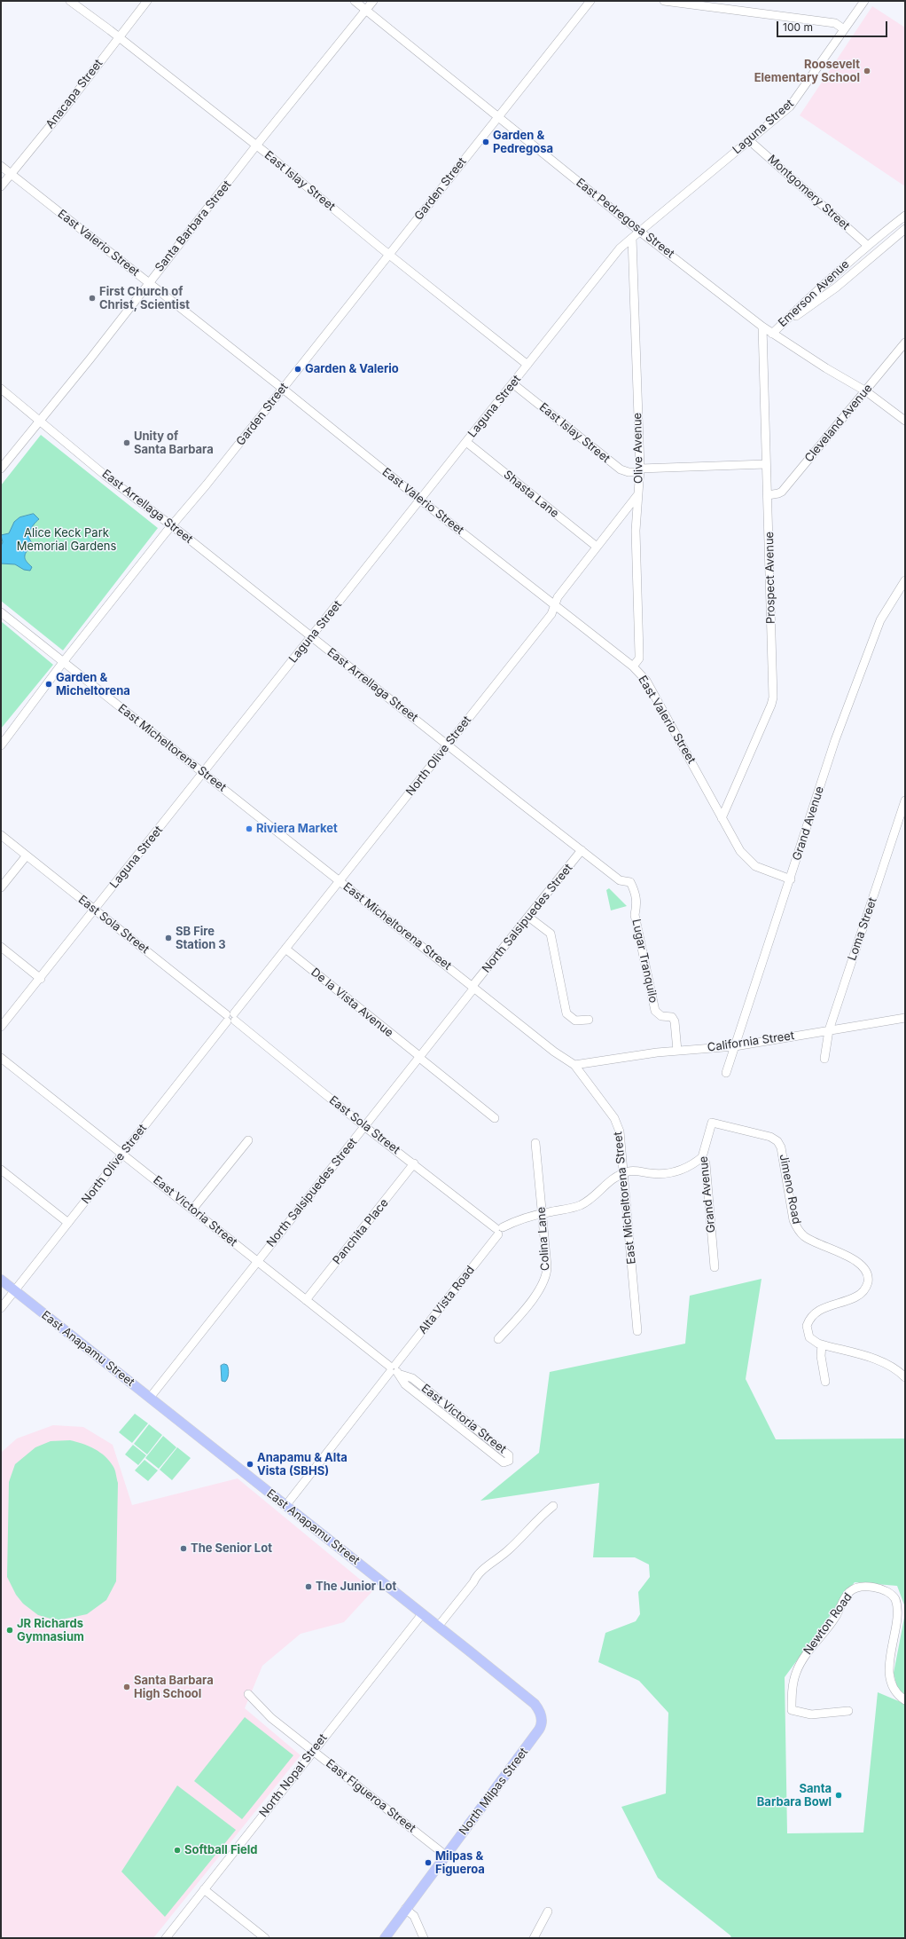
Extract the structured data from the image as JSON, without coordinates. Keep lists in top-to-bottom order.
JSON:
{
  "streets": {
    "main road": ["East Anapamu Street", "North Milpas Street"],
    "street": [
      "Anacapa Street",
      "Laguna Street",
      "East Islay Street",
      "Garden Street",
      "Montgomery Street",
      "East Pedregosa Street",
      "Santa Barbara Street",
      "East Valerio Street",
      "Emerson Avenue",
      "Cleveland Avenue",
      "Olive Avenue",
      "Shasta Lane",
      "East Arrellaga Street",
      "Prospect Avenue",
      "East Micheltorena Street",
      "North Olive Street",
      "Grand Avenue",
      "North Salsipuedes Street",
      "East Sola Street",
      "Loma Street",
      "Lugar Tranquilo",
      "De la Vista Avenue",
      "California Street",
      "Jimeno Road",
      "East Victoria Street",
      "Panchita Place",
      "Colina Lane",
      "Alta Vista Road",
      "Newton Road",
      "North Nopal Street",
      "East Figueroa Street"
    ]
  },
  "crossings": [
    ["Anacapa Street", "East Islay Street"],
    ["Anacapa Street", "East Valerio Street"],
    ["Laguna Street", "East Islay Street"],
    ["Laguna Street", "Montgomery Street"],
    ["Laguna Street", "East Pedregosa Street"],
    ["Laguna Street", "East Valerio Street"],
    ["Laguna Street", "Olive Avenue"],
    ["Laguna Street", "Shasta Lane"],
    ["Laguna Street", "East Arrellaga Street"],
    ["Laguna Street", "East Micheltorena Street"],
    ["Laguna Street", "East Sola Street"],
    ["East Islay Street", "Garden Street"],
    ["East Islay Street", "Santa Barbara Street"],
    ["East Islay Street", "Olive Avenue"],
    ["East Islay Street", "Prospect Avenue"],
    ["Garden Street", "East Pedregosa Street"],
    ["Garden Street", "East Valerio Street"],
    ["Garden Street", "East Arrellaga Street"],
    ["Garden Street", "East Micheltorena Street"],
    ["Montgomery Street", "Emerson Avenue"],
    ["East Pedregosa Street", "Santa Barbara Street"],
    ["East Pedregosa Street", "Emerson Avenue"],
    ["East Pedregosa Street", "Cleveland Avenue"],
    ["East Pedregosa Street", "Prospect Avenue"],
    ["Santa Barbara Street", "East Valerio Street"],
    ["Santa Barbara Street", "East Arrellaga Street"],
    ["East Valerio Street", "Olive Avenue"],
    ["East Valerio Street", "Prospect Avenue"],
    ["East Valerio Street", "North Olive Street"],
    ["East Valerio Street", "Grand Avenue"],
    ["Cleveland Avenue", "Prospect Avenue"],
    ["Olive Avenue", "North Olive Street"],
    ["Shasta Lane", "North Olive Street"],
    ["East Arrellaga Street", "North Olive Street"],
    ["East Arrellaga Street", "North Salsipuedes Street"],
    ["East Arrellaga Street", "Lugar Tranquilo"],
    ["East Micheltorena Street", "North Olive Street"],
    ["East Micheltorena Street", "North Salsipuedes Street"],
    ["East Micheltorena Street", "California Street"],
    ["North Olive Street", "East Sola Street"],
    ["North Olive Street", "De la Vista Avenue"],
    ["North Olive Street", "East Victoria Street"],
    ["North Olive Street", "East Anapamu Street"],
    ["Grand Avenue", "California Street"],
    ["Grand Avenue", "Jimeno Road"],
    ["North Salsipuedes Street", "East Sola Street"],
    ["North Salsipuedes Street", "De la Vista Avenue"],
    ["North Salsipuedes Street", "East Victoria Street"],
    ["North Salsipuedes Street", "East Anapamu Street"],
    ["East Sola Street", "Panchita Place"],
    ["East Sola Street", "Alta Vista Road"],
    ["Loma Street", "California Street"],
    ["Lugar Tranquilo", "California Street"],
    ["East Victoria Street", "Panchita Place"],
    ["East Victoria Street", "Alta Vista Road"],
    ["Alta Vista Road", "East Anapamu Street"],
    ["East Anapamu Street", "North Nopal Street"],
    ["East Anapamu Street", "North Milpas Street"],
    ["North Nopal Street", "East Figueroa Street"],
    ["North Milpas Street", "East Figueroa Street"]
  ],
  "parks": ["Alice Keck Park Memorial Gardens"],
  "places": [
    "Roosevelt Elementary School",
    "Garden & Pedregosa",
    "First Church of Christ, Scientist",
    "Garden & Valerio",
    "Unity of Santa Barbara",
    "Garden & Micheltorena",
    "Riviera Market",
    "SB Fire Station 3",
    "Anapamu & Alta Vista (SBHS)",
    "The Senior Lot",
    "The Junior Lot",
    "JR Richards Gymnasium",
    "Santa Barbara High School",
    "Santa Barbara Bowl",
    "Softball Field",
    "Milpas & Figueroa"
  ],
  "scale_bar": "100 m"
}
